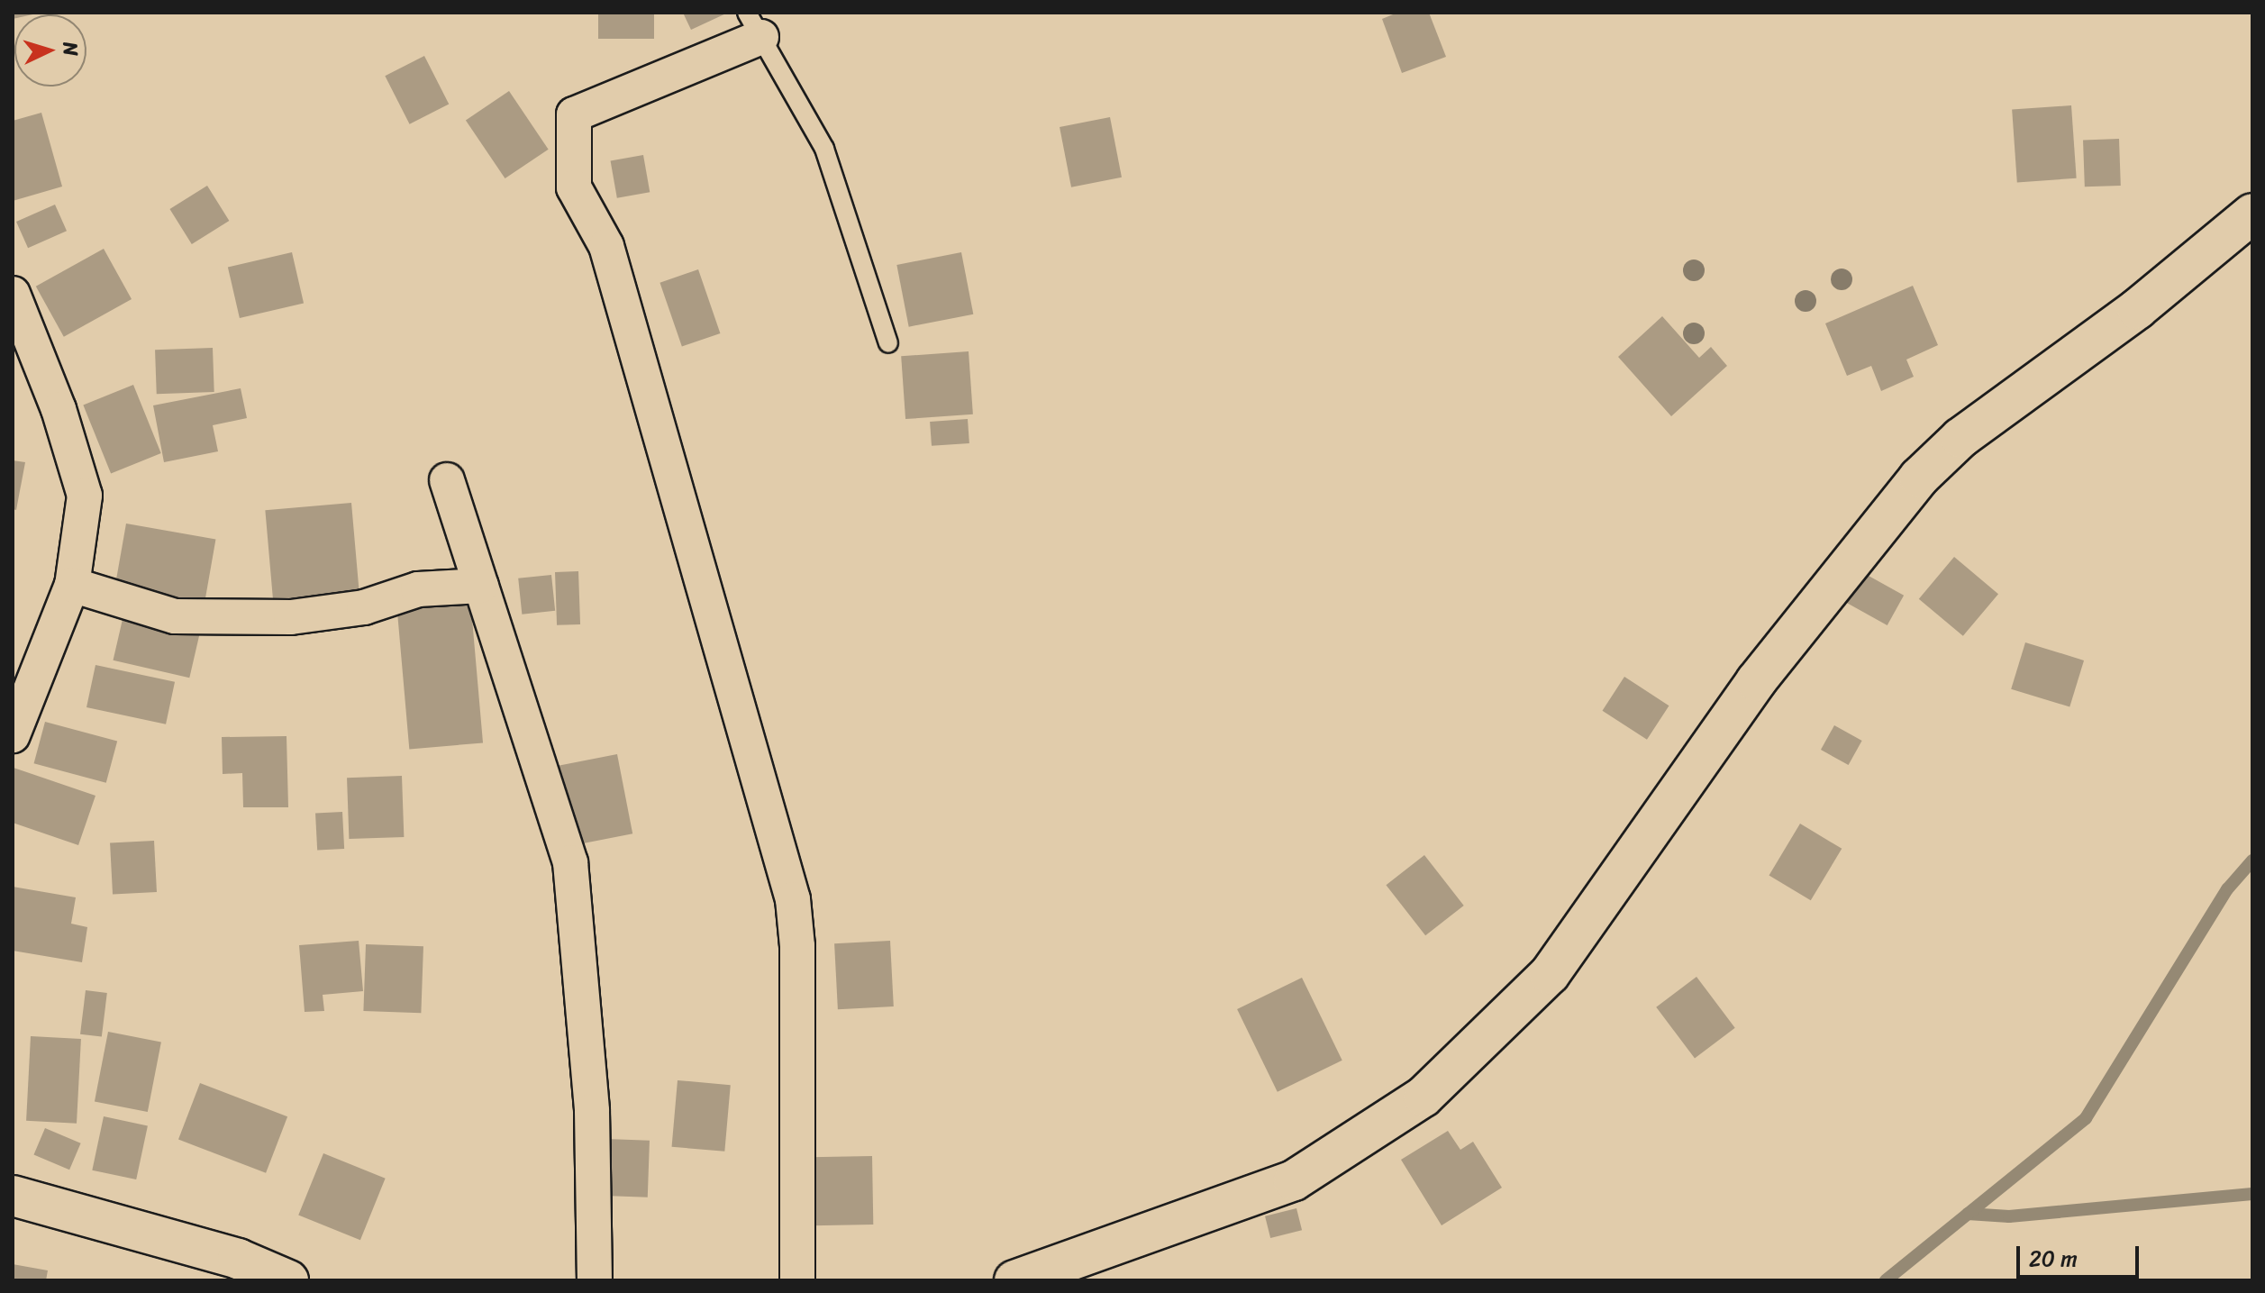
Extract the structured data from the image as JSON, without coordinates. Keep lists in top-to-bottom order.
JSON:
{
  "scale_bar": "20 m",
  "north": "right"
}
